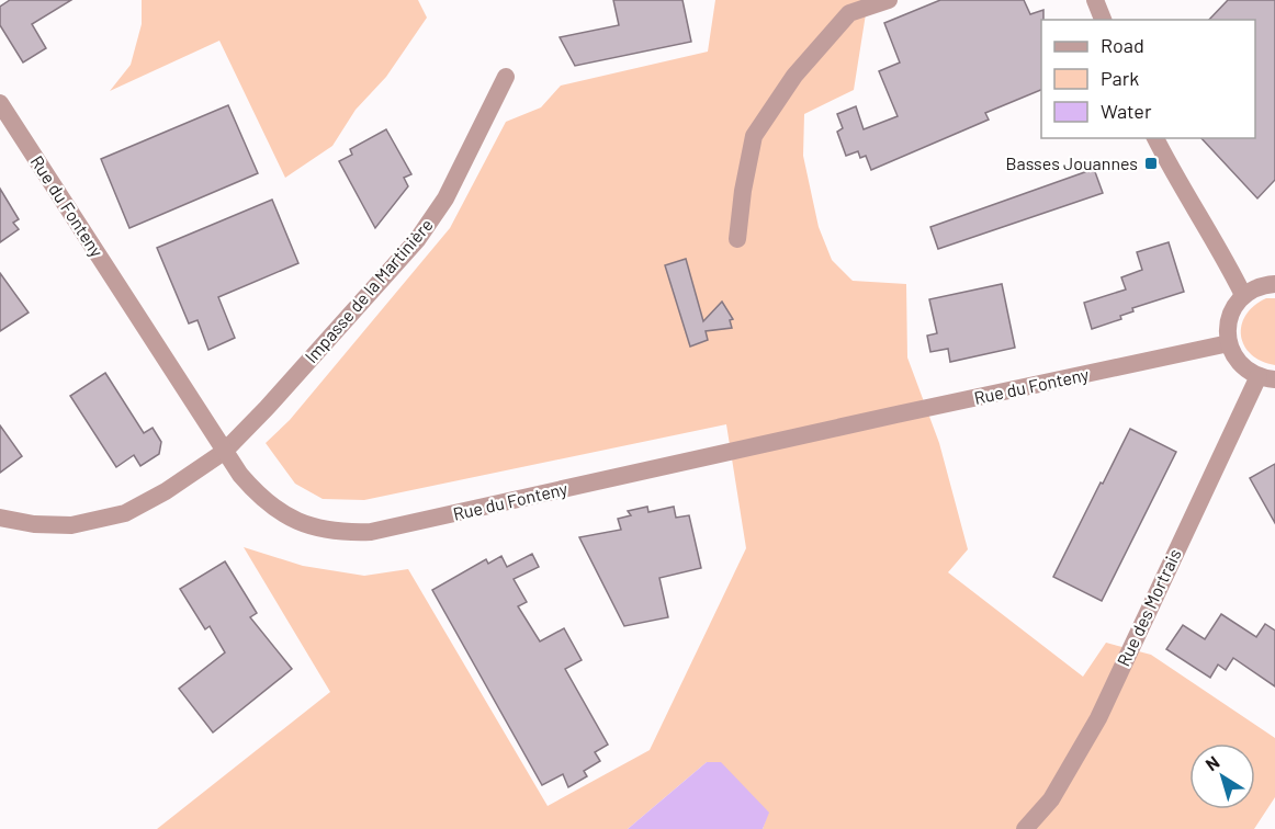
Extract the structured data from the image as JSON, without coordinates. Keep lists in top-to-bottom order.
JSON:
{
  "streets": {
    "street": ["Rue du Fonteny", "Impasse de la Martinière", "Rue des Mortrais"]
  },
  "crossings": [
    ["Rue du Fonteny", "Impasse de la Martinière"]
  ],
  "places": {
    "transit": ["Basses Jouannes"]
  },
  "legend": ["Road", "Park", "Water"],
  "north": "top left"
}
